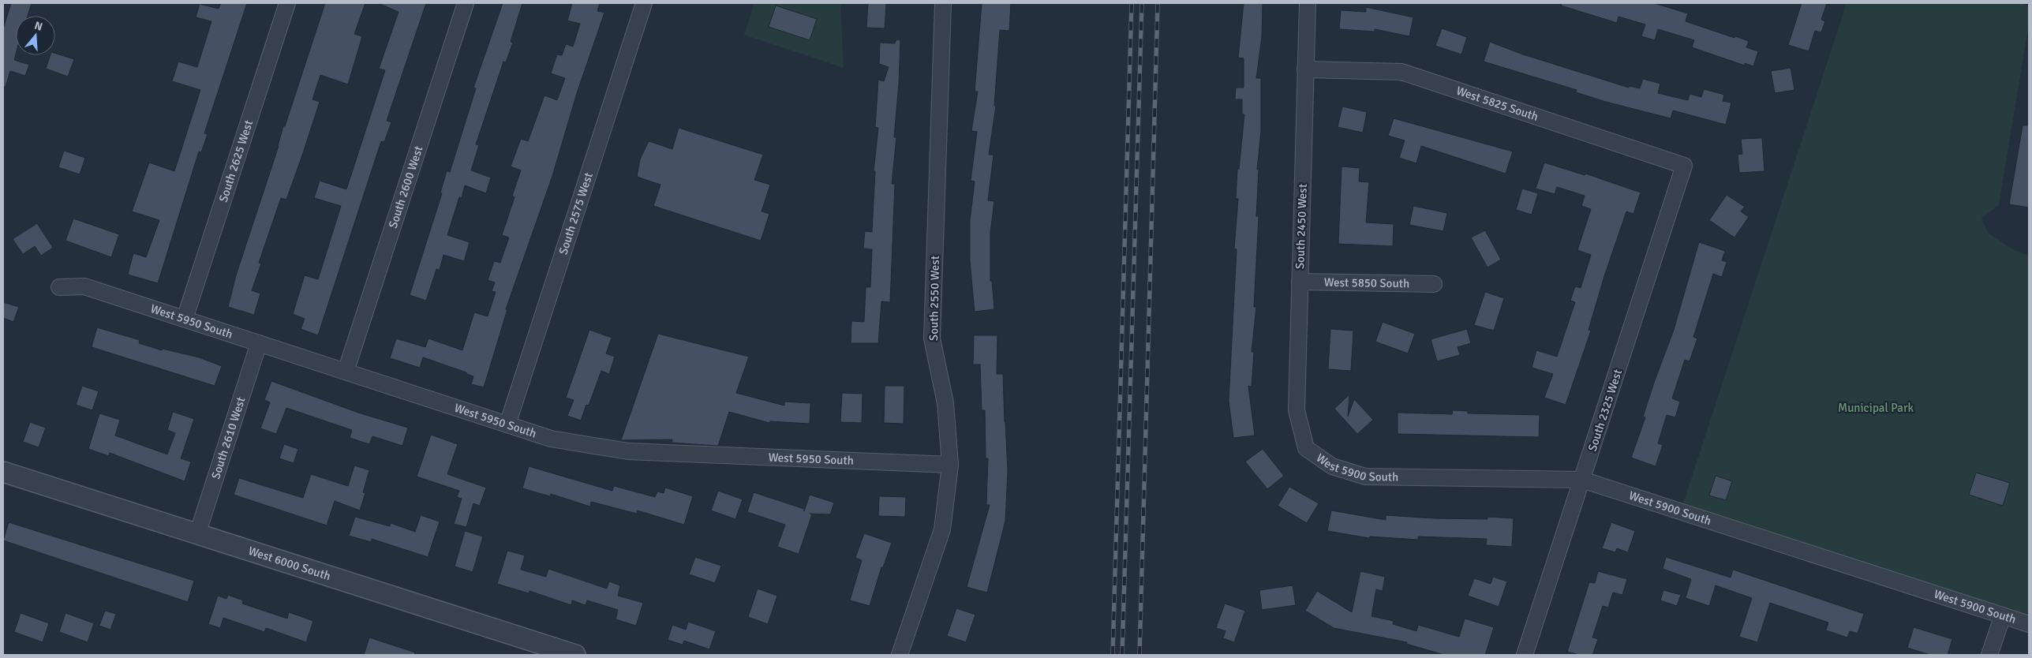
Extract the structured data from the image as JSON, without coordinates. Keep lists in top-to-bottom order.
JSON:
{
  "streets": {
    "street": [
      "West 5825 South",
      "South 2625 West",
      "South 2600 West",
      "South 2575 West",
      "South 2450 West",
      "West 5850 South",
      "South 2550 West",
      "West 5950 South",
      "South 2325 West",
      "South 2610 West",
      "West 5900 South",
      "West 6000 South"
    ]
  },
  "crossings": [
    ["West 5825 South", "South 2450 West"],
    ["West 5825 South", "South 2325 West"],
    ["South 2625 West", "West 5950 South"],
    ["South 2600 West", "West 5950 South"],
    ["South 2575 West", "West 5950 South"],
    ["South 2450 West", "West 5850 South"],
    ["South 2450 West", "West 5900 South"],
    ["South 2550 West", "West 5950 South"],
    ["West 5950 South", "South 2610 West"],
    ["South 2325 West", "West 5900 South"],
    ["South 2610 West", "West 6000 South"]
  ],
  "parks": ["Municipal Park"],
  "north": "top"
}
